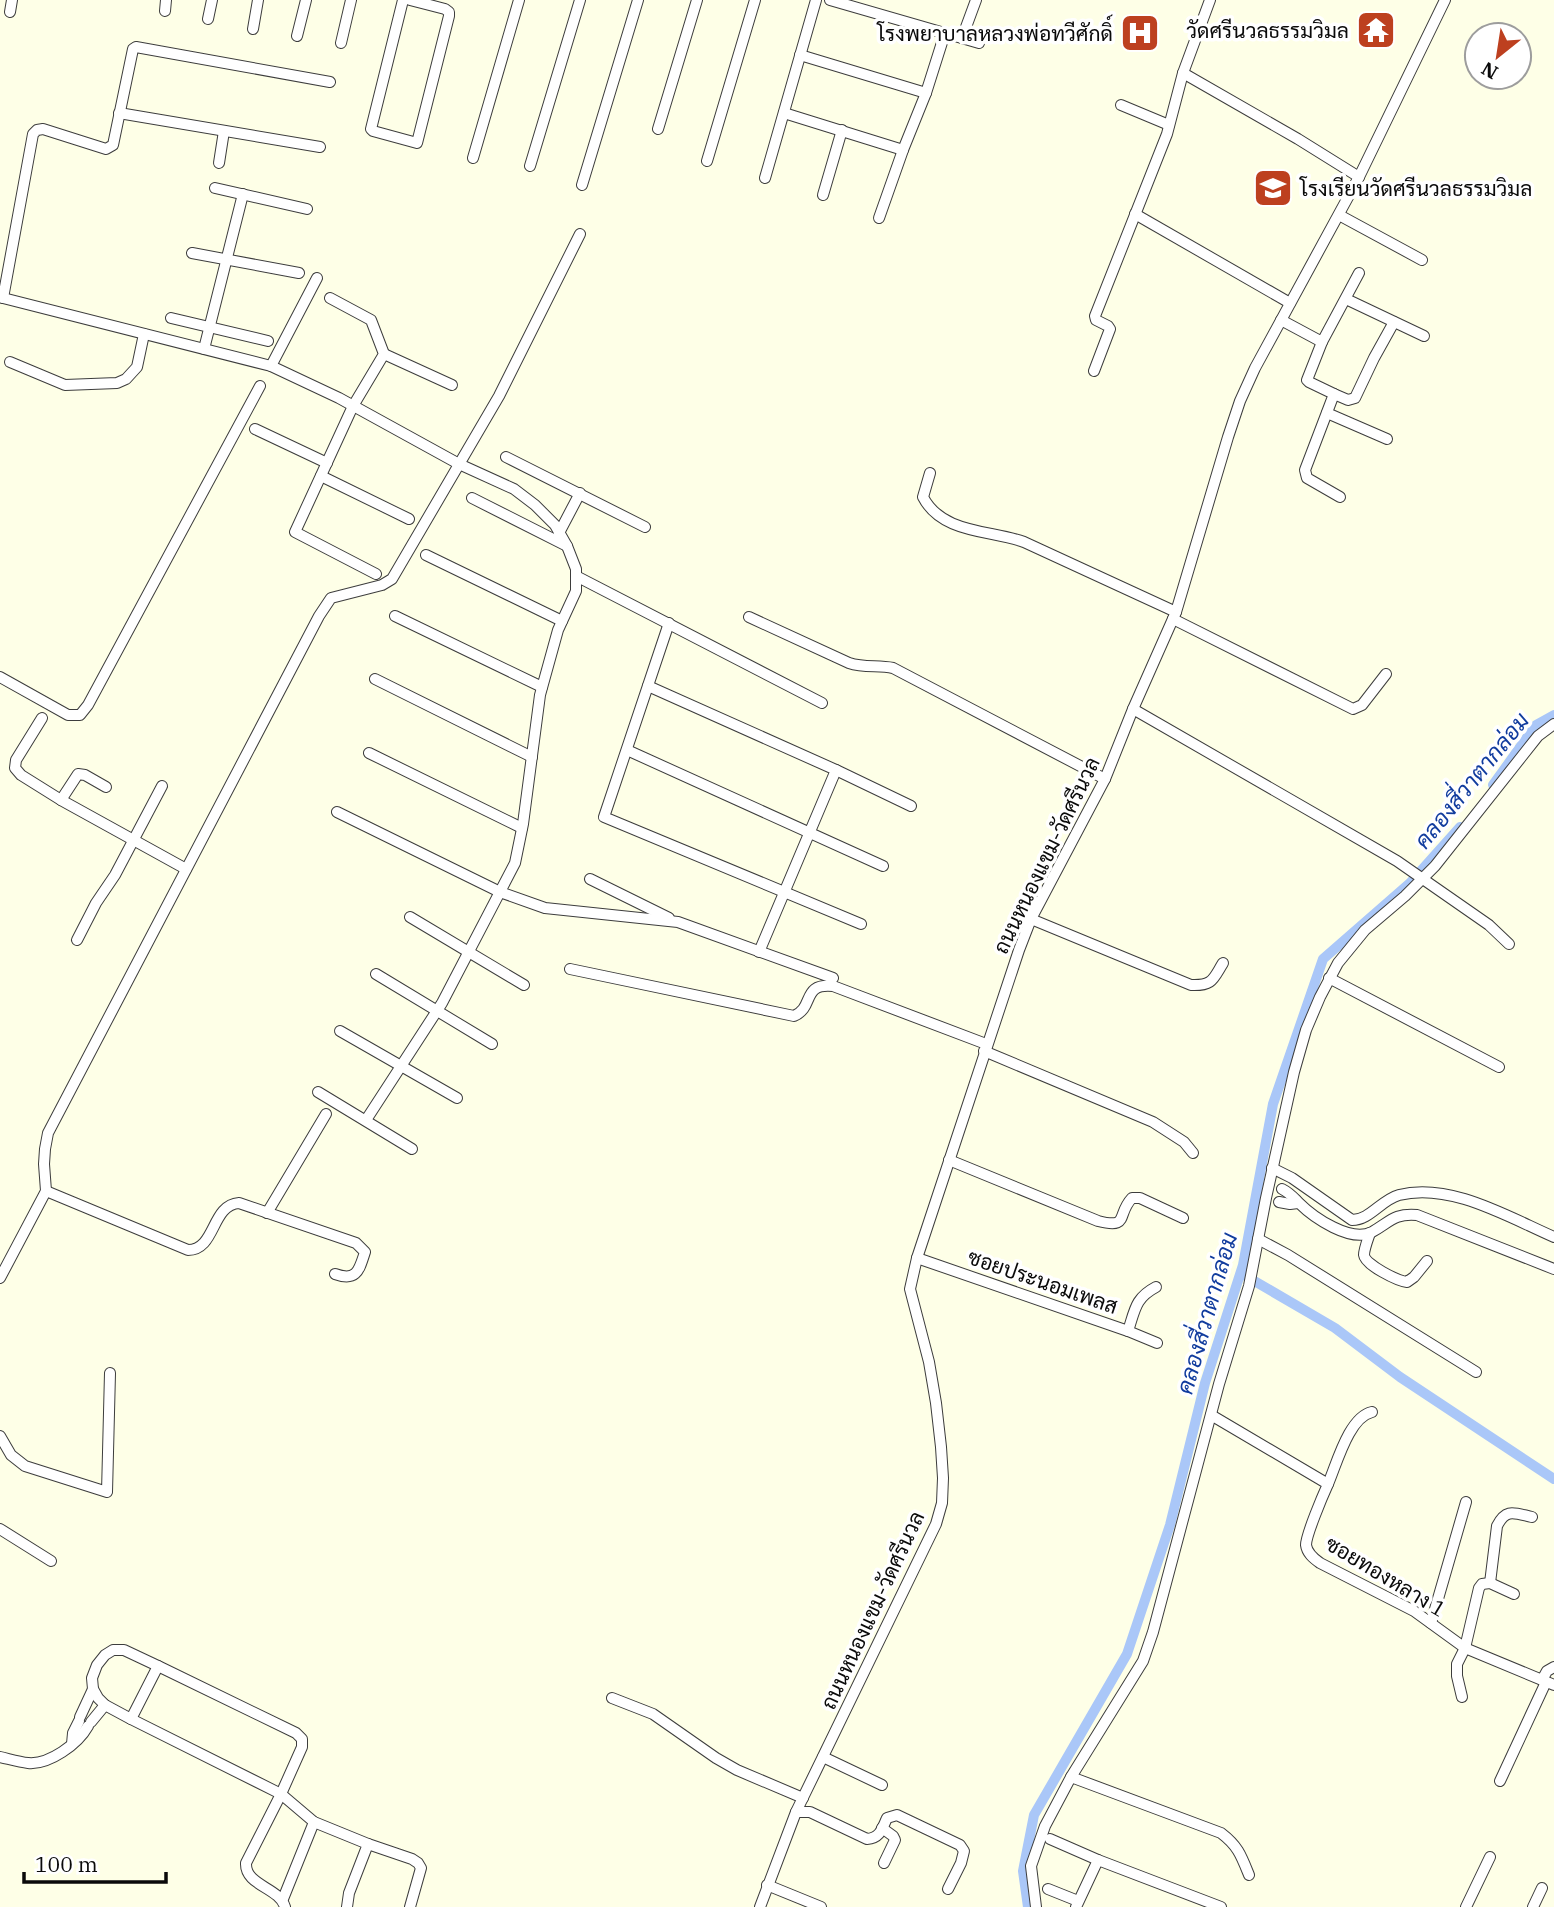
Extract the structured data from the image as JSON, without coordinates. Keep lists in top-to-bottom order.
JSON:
{
  "streets": {
    "street": ["ถนนหนองแขม-วัดศรีนวล", "ซอยประนอมเพลส", "ซอยทองหลาง 1"]
  },
  "crossings": [
    ["ถนนหนองแขม-วัดศรีนวล", "ซอยประนอมเพลส"]
  ],
  "water": ["คลองสี่วาตากล่อม"],
  "places": {
    "temple": ["วัดศรีนวลธรรมวิมล"],
    "hospital": ["โรงพยาบาลหลวงพ่อทวีศักดิ์"],
    "school or university": ["โรงเรียนวัดศรีนวลธรรมวิมล"]
  },
  "scale_bar": "100 m",
  "north": "bottom left"
}
